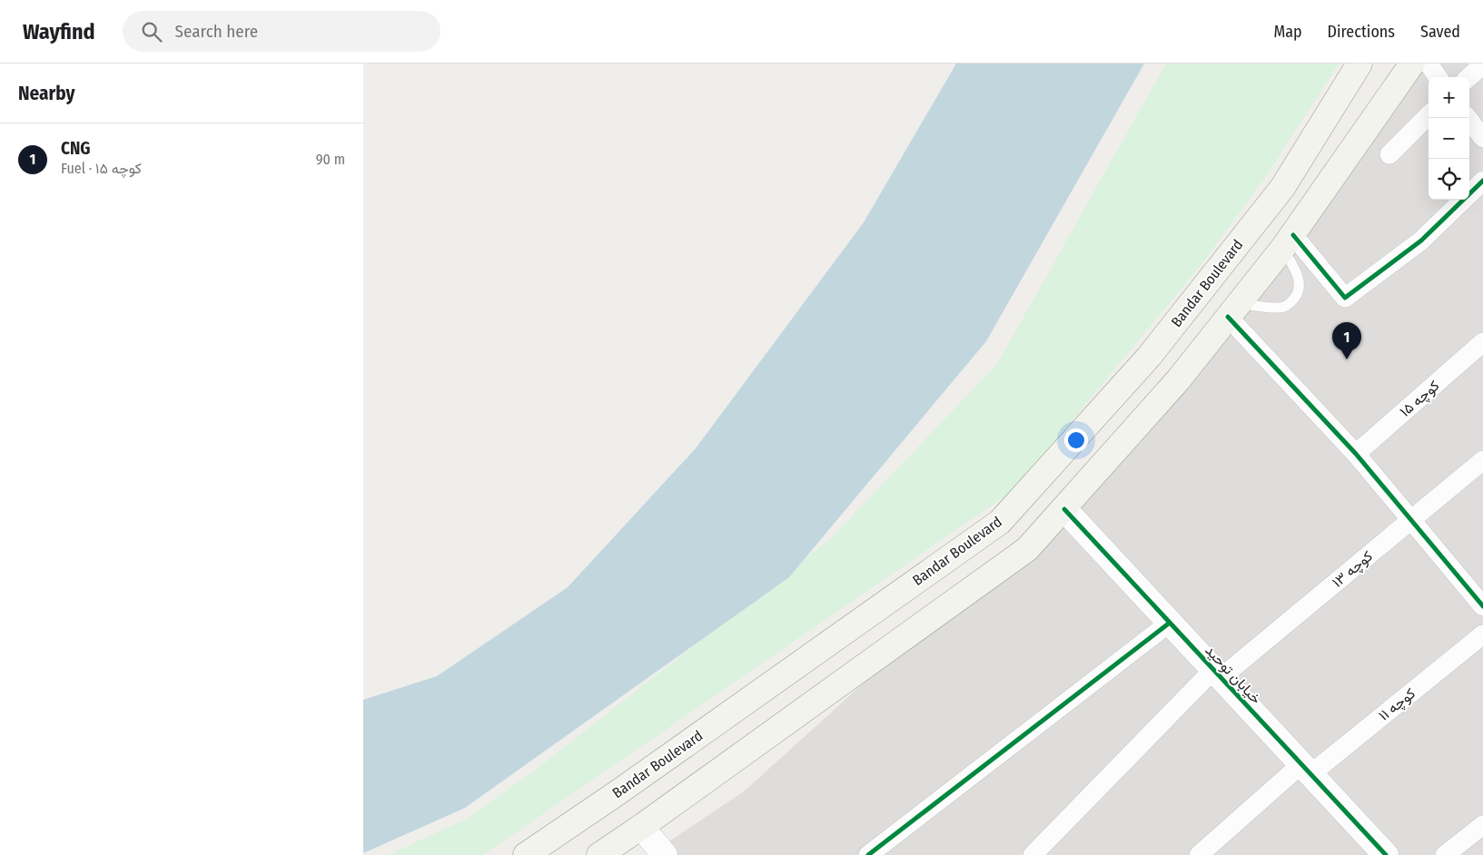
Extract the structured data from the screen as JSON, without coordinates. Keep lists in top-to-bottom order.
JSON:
{
  "streets": {
    "main road": ["Bandar Boulevard"],
    "street": [
      "کوچه ۱۵",
      "کوچه ۱۳",
      "خیابان توحید",
      "کوچه ۱۱"
    ]
  },
  "crossings": [
    ["کوچه ۱۳", "خیابان توحید"],
    ["خیابان توحید", "کوچه ۱۱"]
  ],
  "page": {
    "header": "Wayfind",
    "search": "Search here",
    "nav": ["Map", "Directions", "Saved"],
    "heading": "Nearby",
    "map_buttons": ["+", "−"],
    "list": [
      {
        "mark": "1",
        "name": "CNG",
        "note": "Fuel · کوچه ۱۵",
        "value": "90 m"
      }
    ],
    "pins": "1"
  }
}
